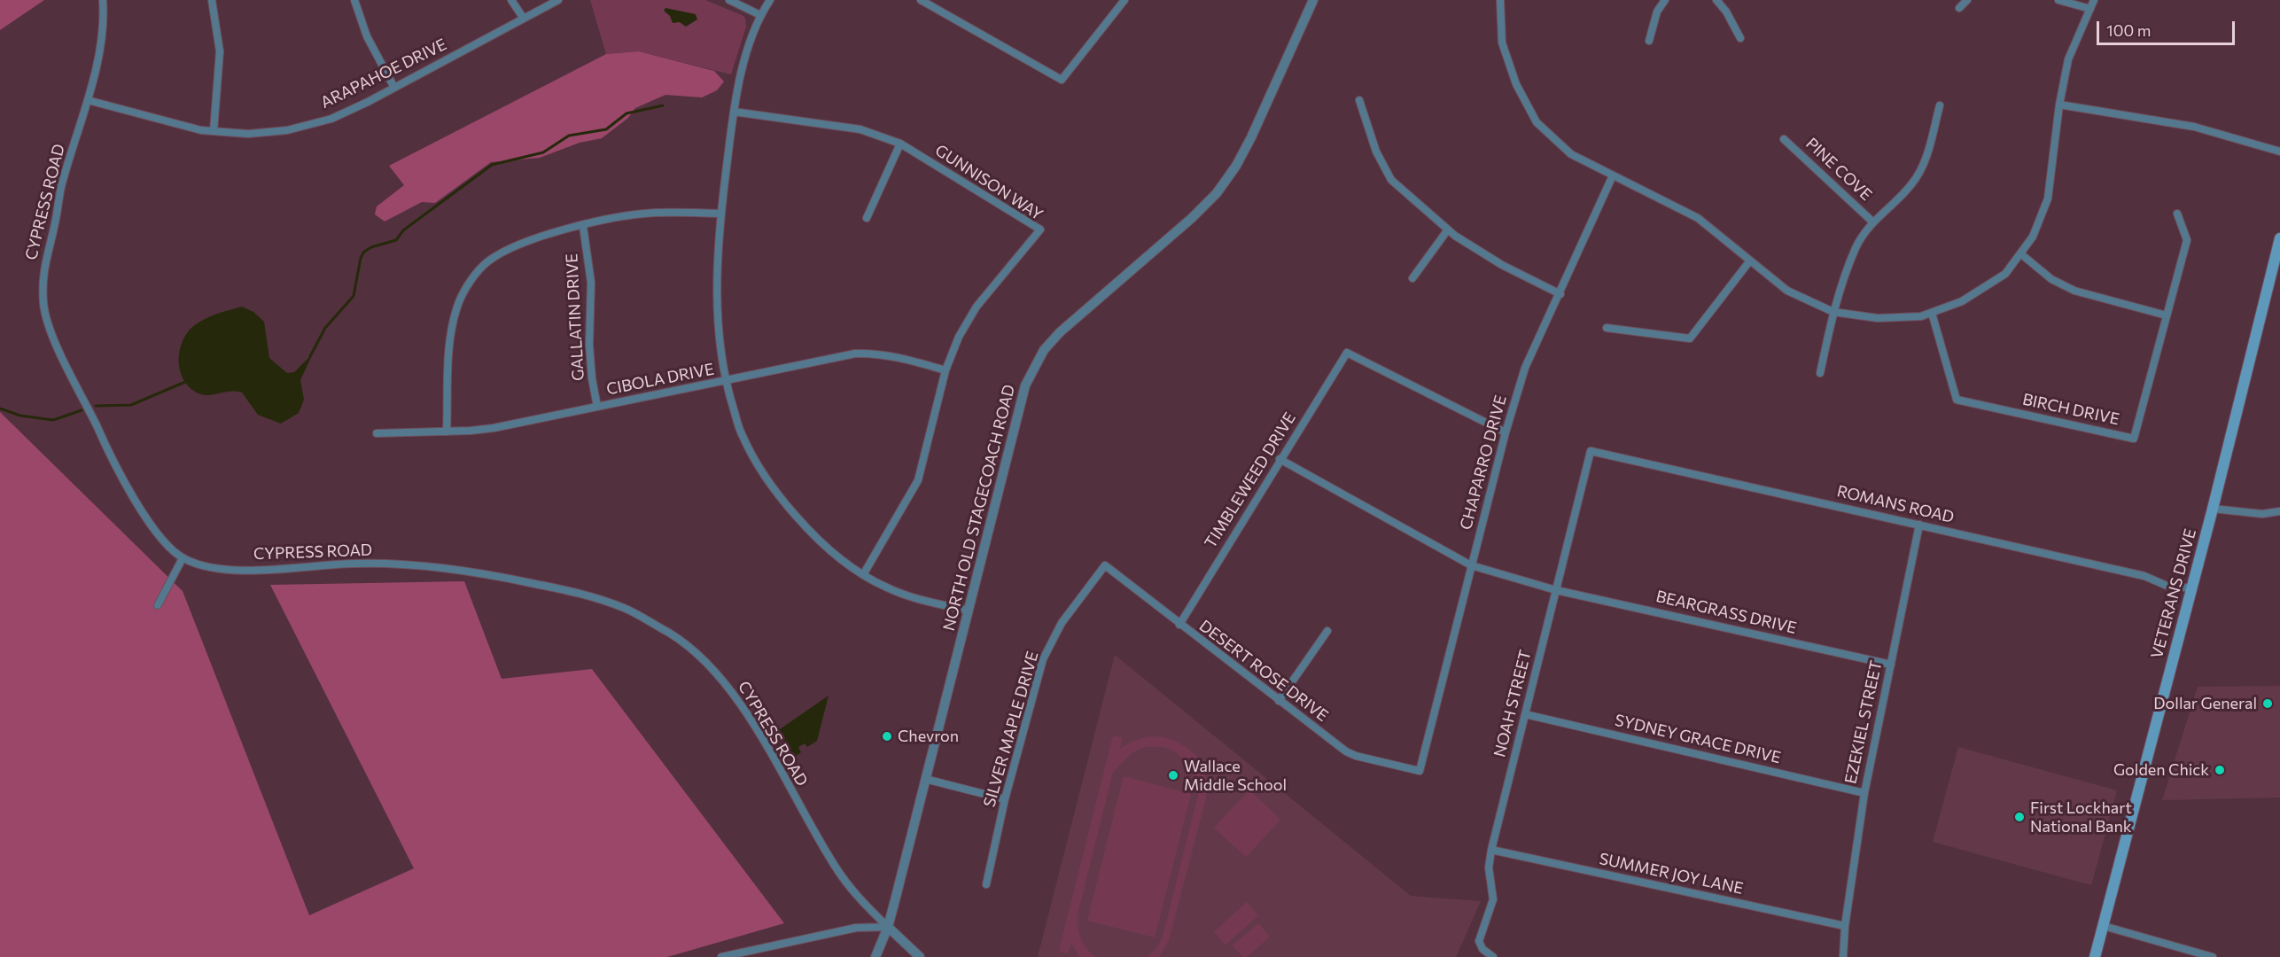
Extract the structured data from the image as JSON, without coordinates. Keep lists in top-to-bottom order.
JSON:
{
  "streets": {
    "main road": ["VETERANS DRIVE"],
    "street": [
      "ARAPAHOE DRIVE",
      "PINE COVE",
      "GUNNISON WAY",
      "CYPRESS ROAD",
      "GALLATIN DRIVE",
      "CIBOLA DRIVE",
      "BIRCH DRIVE",
      "CHAPARRO DRIVE",
      "TIMBLEWEED DRIVE",
      "ROMANS ROAD",
      "NORTH OLD STAGECOACH ROAD",
      "BEARGRASS DRIVE",
      "DESERT ROSE DRIVE",
      "NOAH STREET",
      "EZEKIEL STREET",
      "SILVER MAPLE DRIVE",
      "SYDNEY GRACE DRIVE",
      "SUMMER JOY LANE"
    ]
  },
  "crossings": [
    ["ARAPAHOE DRIVE", "CYPRESS ROAD"],
    ["GUNNISON WAY", "CIBOLA DRIVE"],
    ["CYPRESS ROAD", "NORTH OLD STAGECOACH ROAD"],
    ["GALLATIN DRIVE", "CIBOLA DRIVE"],
    ["CHAPARRO DRIVE", "TIMBLEWEED DRIVE"],
    ["CHAPARRO DRIVE", "BEARGRASS DRIVE"],
    ["CHAPARRO DRIVE", "DESERT ROSE DRIVE"],
    ["TIMBLEWEED DRIVE", "DESERT ROSE DRIVE"],
    ["ROMANS ROAD", "VETERANS DRIVE"],
    ["ROMANS ROAD", "NOAH STREET"],
    ["ROMANS ROAD", "EZEKIEL STREET"],
    ["BEARGRASS DRIVE", "NOAH STREET"],
    ["BEARGRASS DRIVE", "EZEKIEL STREET"],
    ["DESERT ROSE DRIVE", "SILVER MAPLE DRIVE"],
    ["NOAH STREET", "SYDNEY GRACE DRIVE"],
    ["NOAH STREET", "SUMMER JOY LANE"],
    ["EZEKIEL STREET", "SYDNEY GRACE DRIVE"],
    ["EZEKIEL STREET", "SUMMER JOY LANE"]
  ],
  "places": [
    "Dollar General",
    "Chevron",
    "Golden Chick",
    "Wallace Middle School",
    "First Lockhart National Bank"
  ],
  "scale_bar": "100 m"
}
